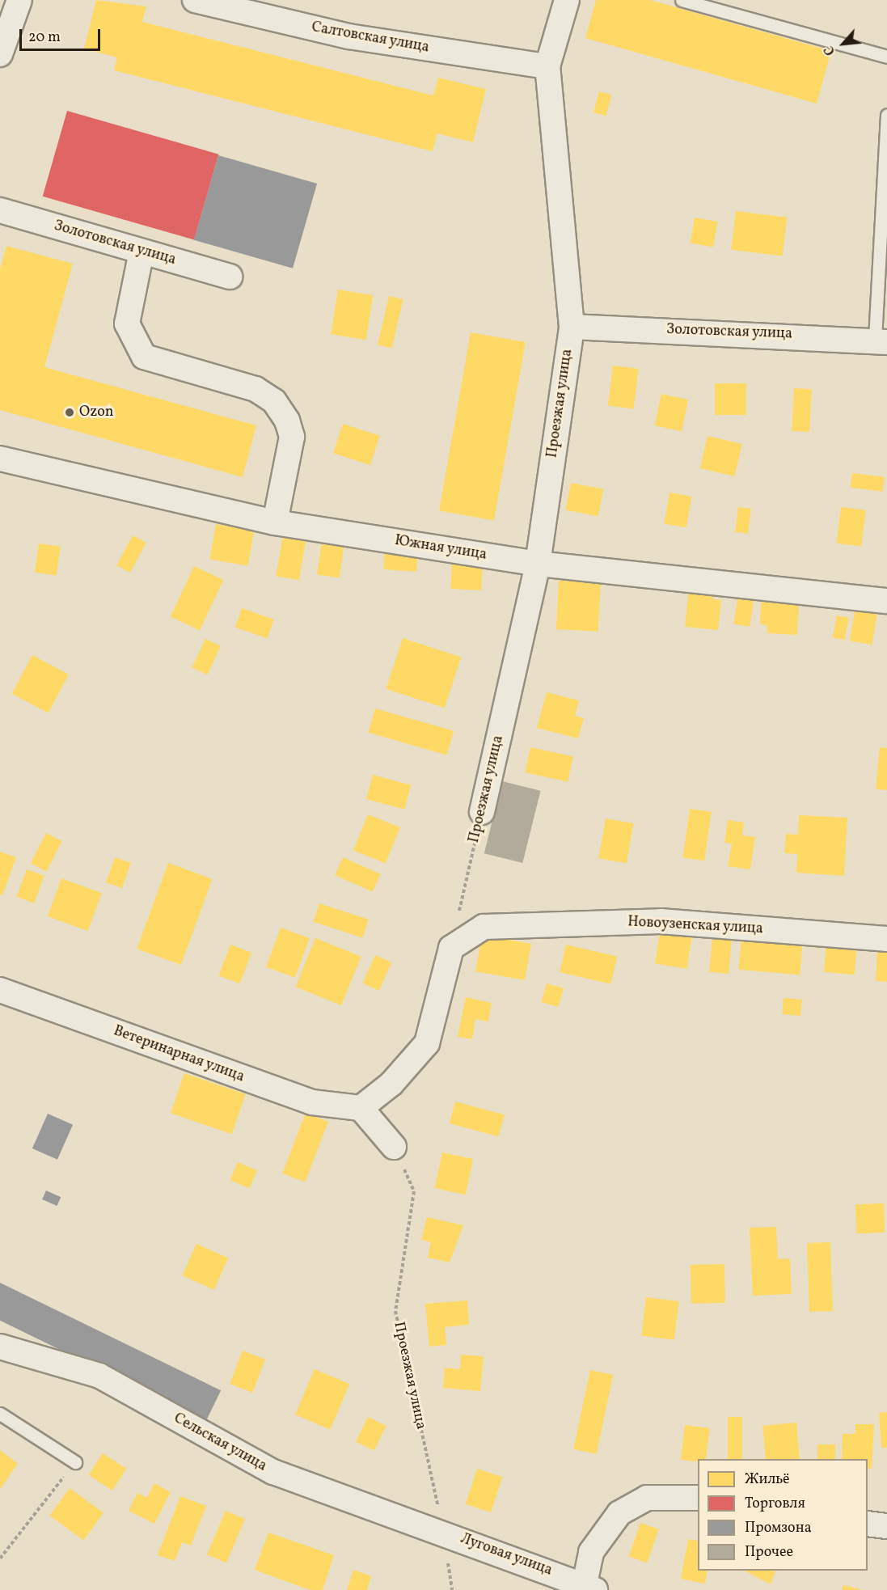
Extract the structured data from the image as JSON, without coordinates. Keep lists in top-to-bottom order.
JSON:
{
  "streets": {
    "street": [
      "Салтовская улица",
      "Золотовская улица",
      "Проезжая улица",
      "Южная улица",
      "Новоузенская улица",
      "Ветеринарная улица",
      "Сельская улица",
      "Луговая улица"
    ]
  },
  "crossings": [
    ["Салтовская улица", "Проезжая улица"],
    ["Золотовская улица", "Проезжая улица"],
    ["Проезжая улица", "Южная улица"],
    ["Проезжая улица", "Новоузенская улица"],
    ["Проезжая улица", "Сельская улица"],
    ["Проезжая улица", "Луговая улица"],
    ["Сельская улица", "Луговая улица"]
  ],
  "places": ["Ozon"],
  "legend": [
    "Жильё",
    "Торговля",
    "Промзона",
    "Прочее"
  ],
  "scale_bar": "20 m",
  "north": "bottom left"
}
